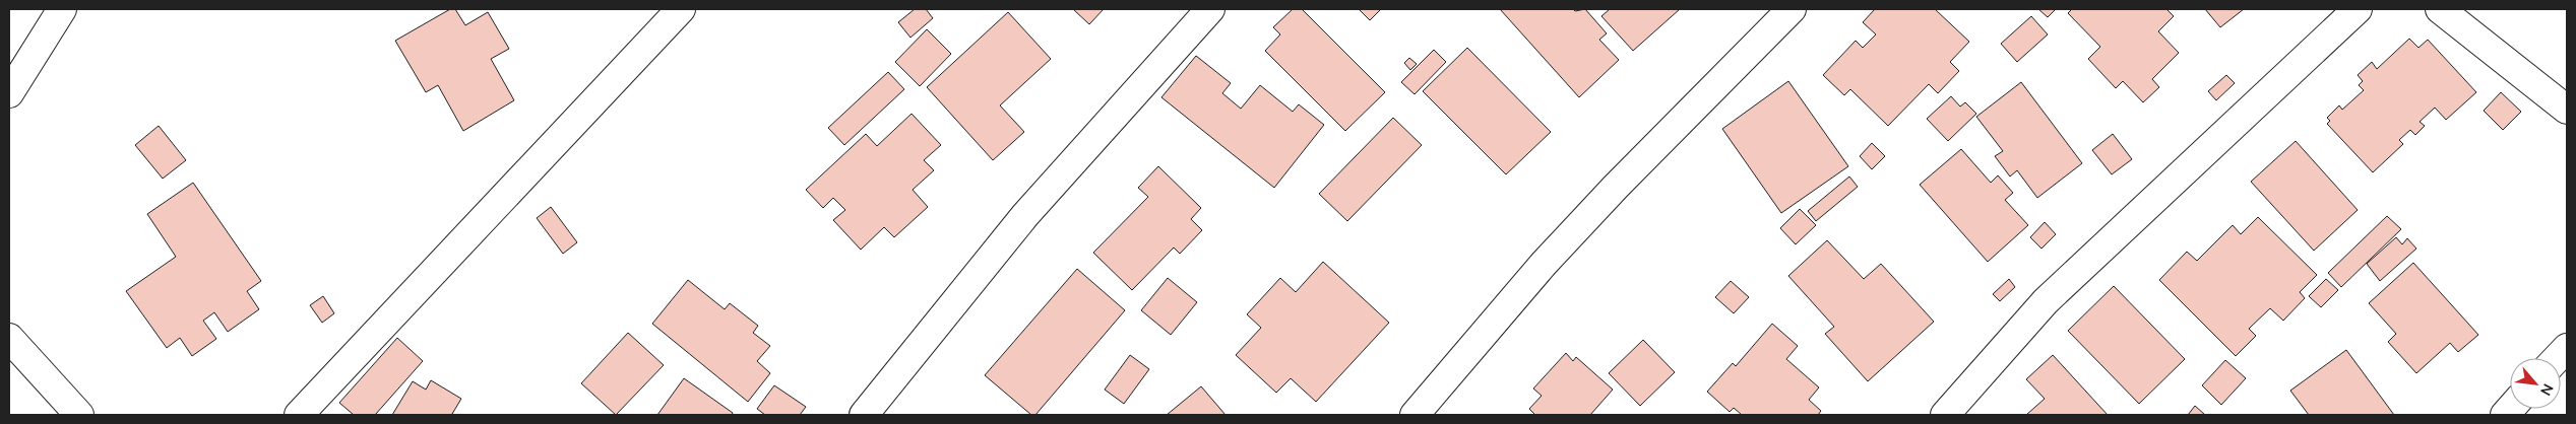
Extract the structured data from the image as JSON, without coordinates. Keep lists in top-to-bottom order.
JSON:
{
  "north": "bottom right"
}
